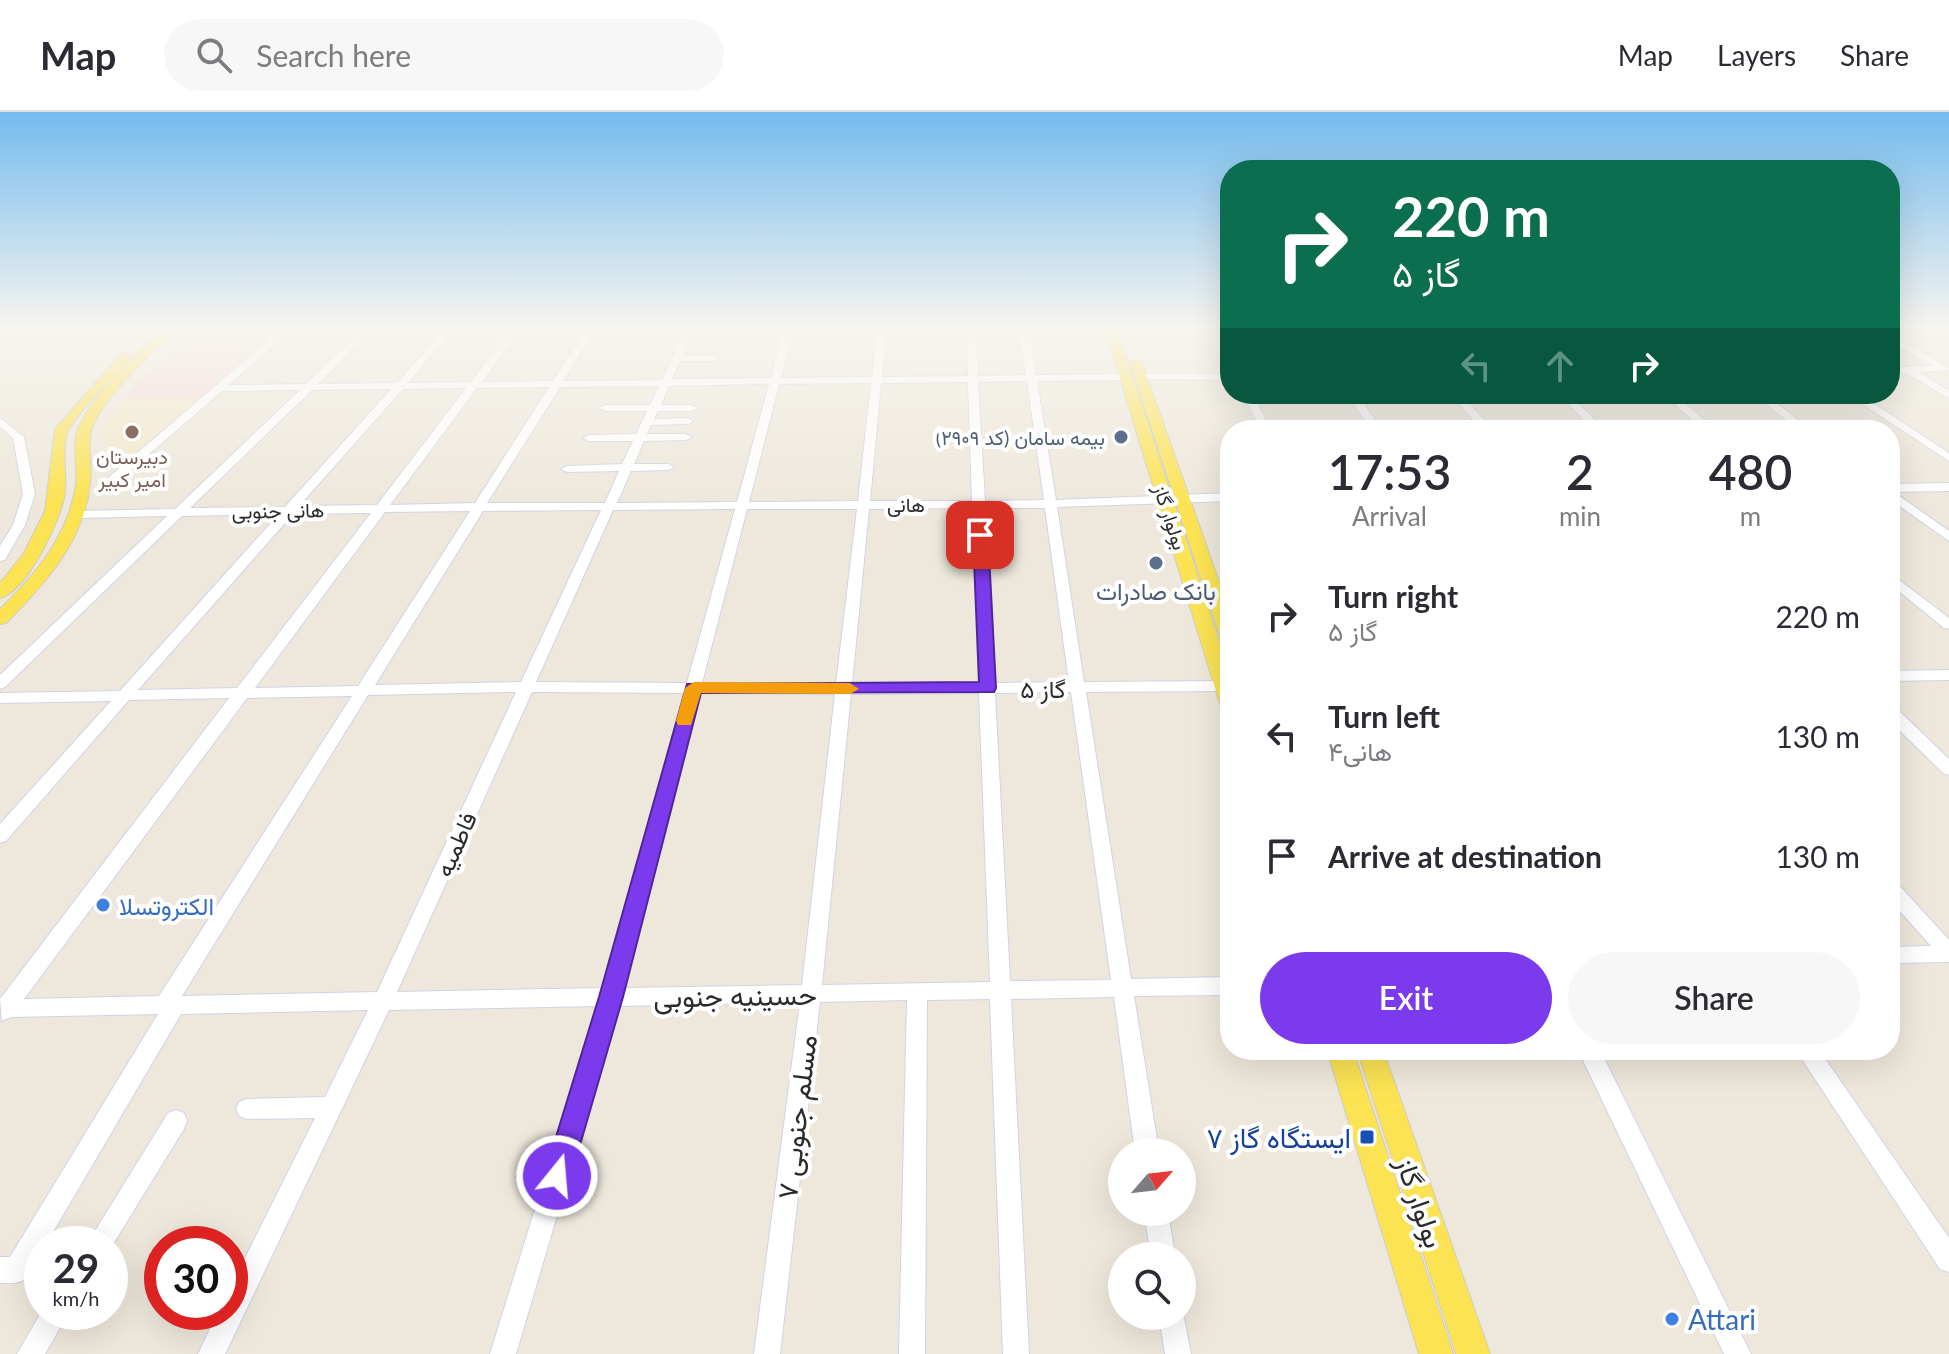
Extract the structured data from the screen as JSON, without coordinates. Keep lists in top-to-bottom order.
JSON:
{
  "streets": {
    "main road": ["بولوار گاز"],
    "street": [
      "هانی",
      "هانی جنوبی",
      "گاز ۵",
      "فاطمیه",
      "حسینیه جنوبی",
      "مسلم جنوبی ۷"
    ]
  },
  "crossings": [
    ["هانی", "هانی جنوبی"],
    ["هانی", "بولوار گاز"],
    ["هانی", "فاطمیه"],
    ["هانی", "مسلم جنوبی ۷"],
    ["هانی جنوبی", "فاطمیه"],
    ["گاز ۵", "فاطمیه"],
    ["گاز ۵", "مسلم جنوبی ۷"],
    ["فاطمیه", "حسینیه جنوبی"],
    ["حسینیه جنوبی", "مسلم جنوبی ۷"]
  ],
  "places": {
    "other": [
      "دبیرستان امیر کبیر",
      "بیمه سامان (کد ۲۹۰۹)",
      "بانک صادرات",
      "الکتروتسلا",
      "Attari"
    ],
    "transit": ["ایستگاه گاز ۷"]
  },
  "north": "top right",
  "page": {
    "header": "Map",
    "search": "Search here",
    "nav": ["Map", "Layers", "Share"],
    "turn": ["220 m", "گاز ۵"],
    "eta": [
      "17:53",
      "Arrival",
      "2",
      "min",
      "480",
      "m"
    ],
    "list": [
      {
        "name": "Turn right",
        "note": "گاز ۵",
        "value": "220 m"
      },
      {
        "name": "Turn left",
        "note": "هانی۴",
        "value": "130 m"
      },
      {
        "name": "Arrive at destination",
        "value": "130 m"
      }
    ],
    "buttons": ["Exit", "Share"],
    "speed": "29 km/h",
    "limit": "30"
  }
}
